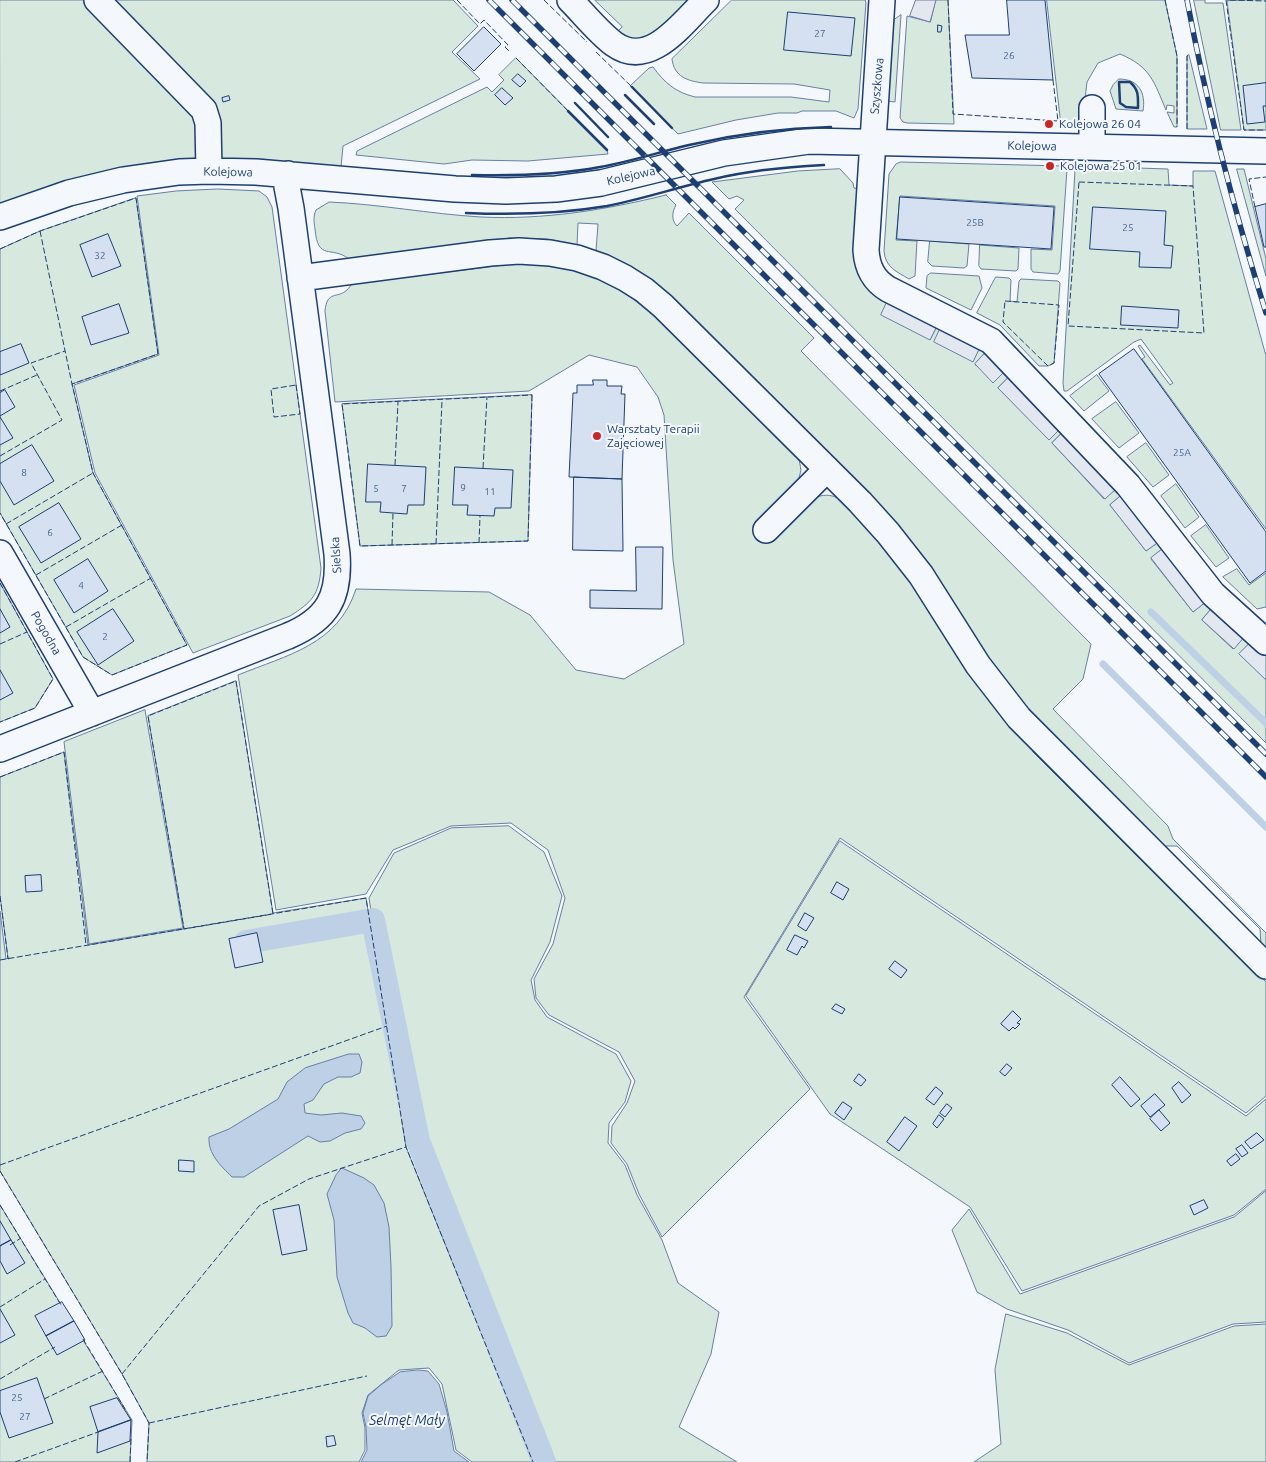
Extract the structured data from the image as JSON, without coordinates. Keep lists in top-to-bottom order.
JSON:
{
  "streets": {
    "street": [
      "Szyszkowa",
      "Kolejowa",
      "Sielska",
      "Pogodna"
    ]
  },
  "crossings": [
    ["Szyszkowa", "Kolejowa"],
    ["Kolejowa", "Sielska"],
    ["Sielska", "Pogodna"]
  ],
  "water": ["Selmęt Mały"],
  "places": ["Kolejowa 26 04", "Kolejowa 25 01", "Warsztaty Terapii Zajęciowej"],
  "house_numbers": [
    "27",
    "26",
    "25B",
    "25",
    "32",
    "25A",
    "8",
    "9",
    "5",
    "7",
    "11",
    "6",
    "4",
    "2",
    "25",
    "27"
  ]
}
